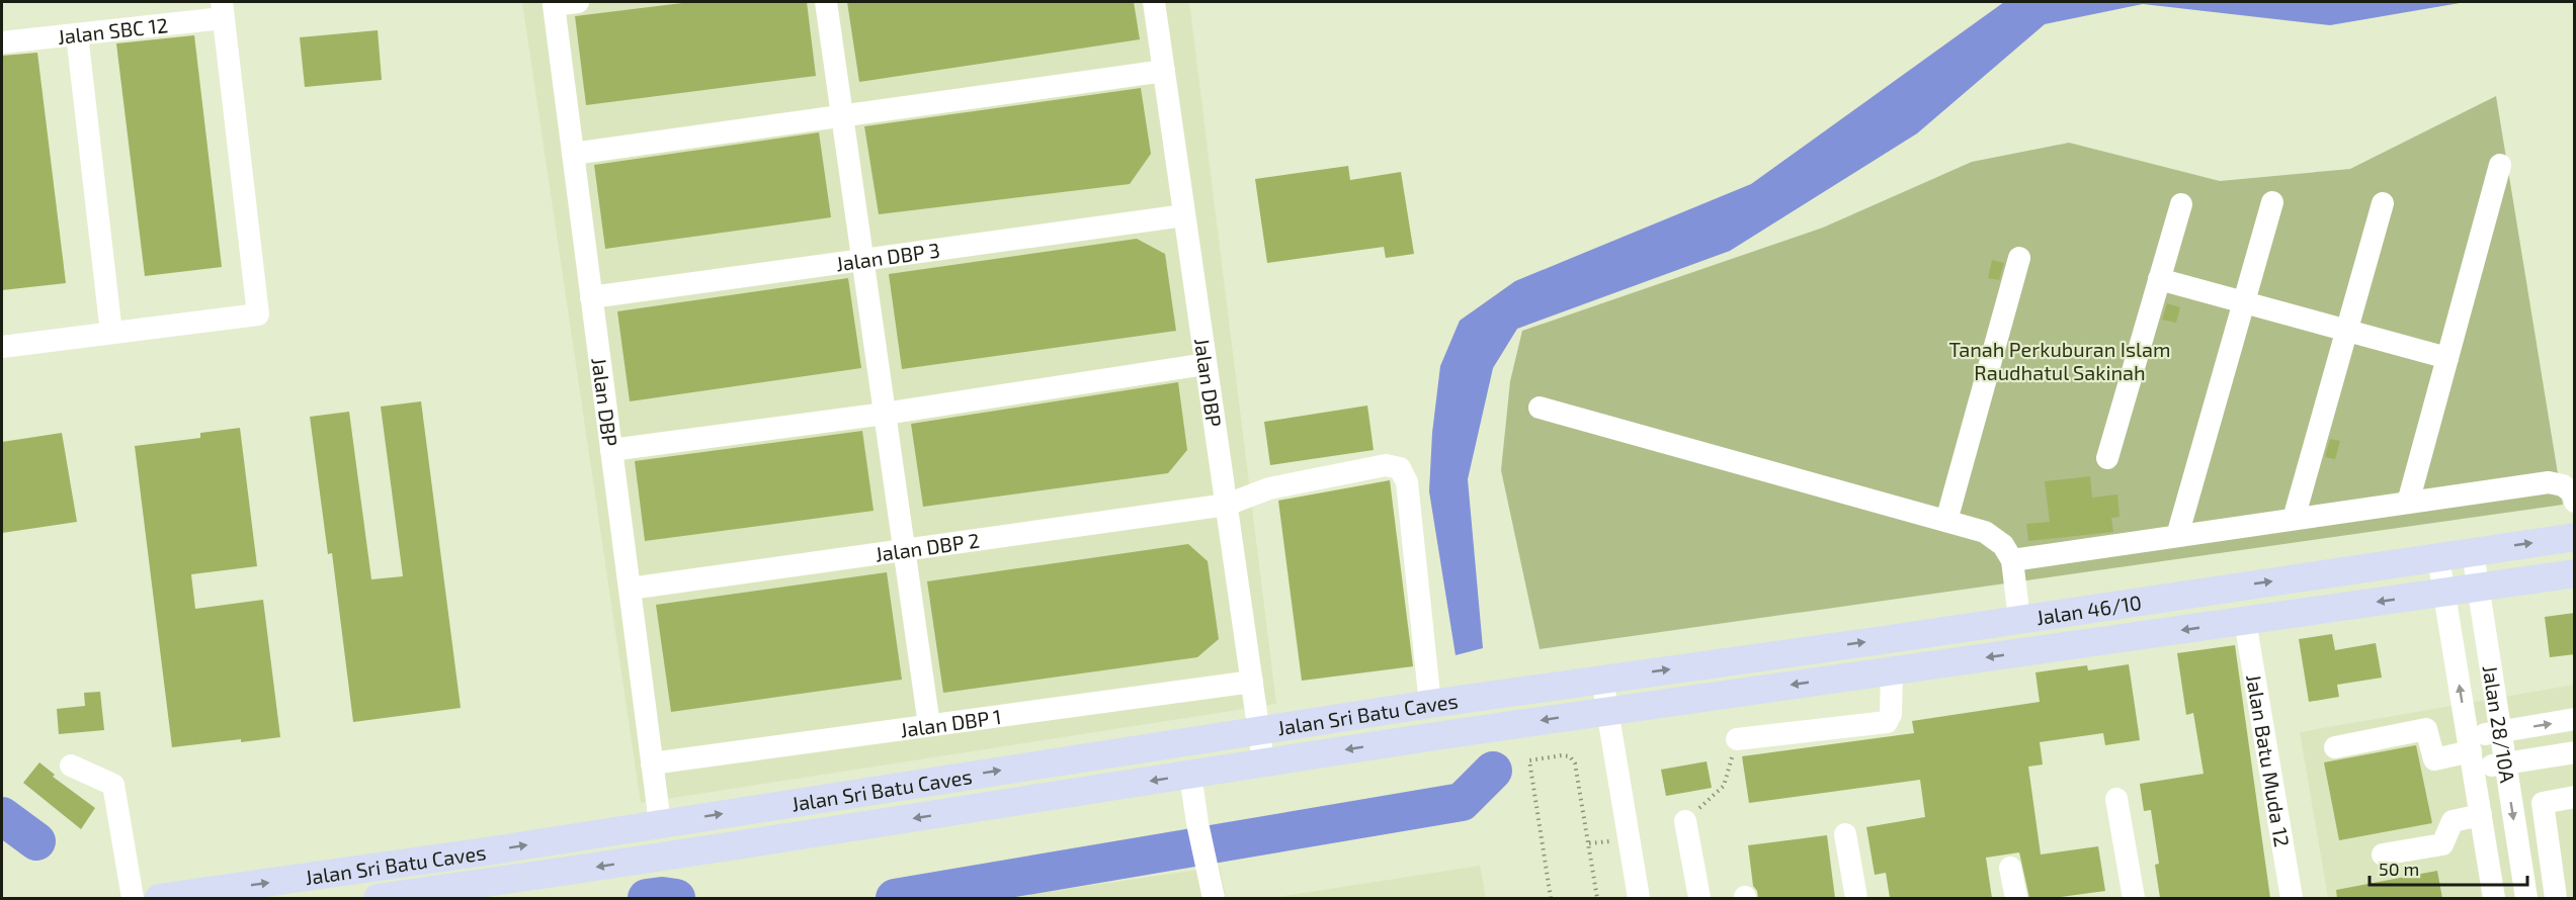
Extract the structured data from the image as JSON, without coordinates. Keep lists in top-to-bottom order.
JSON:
{
  "streets": {
    "main road": ["Jalan 46/10", "Jalan Sri Batu Caves"],
    "street": [
      "Jalan SBC 12",
      "Jalan DBP 3",
      "Jalan DBP",
      "Jalan DBP 2",
      "Jalan DBP 1",
      "Jalan 28/10A",
      "Jalan Batu Muda 12"
    ]
  },
  "crossings": [
    ["Jalan DBP 3", "Jalan DBP"],
    ["Jalan DBP", "Jalan DBP 2"],
    ["Jalan DBP", "Jalan Sri Batu Caves"],
    ["Jalan DBP", "Jalan DBP 1"],
    ["Jalan DBP 2", "Jalan Sri Batu Caves"],
    ["Jalan 46/10", "Jalan Sri Batu Caves"],
    ["Jalan 46/10", "Jalan 28/10A"],
    ["Jalan 46/10", "Jalan Batu Muda 12"]
  ],
  "parks": ["Tanah Perkuburan Islam Raudhatul Sakinah"],
  "scale_bar": "50 m"
}
